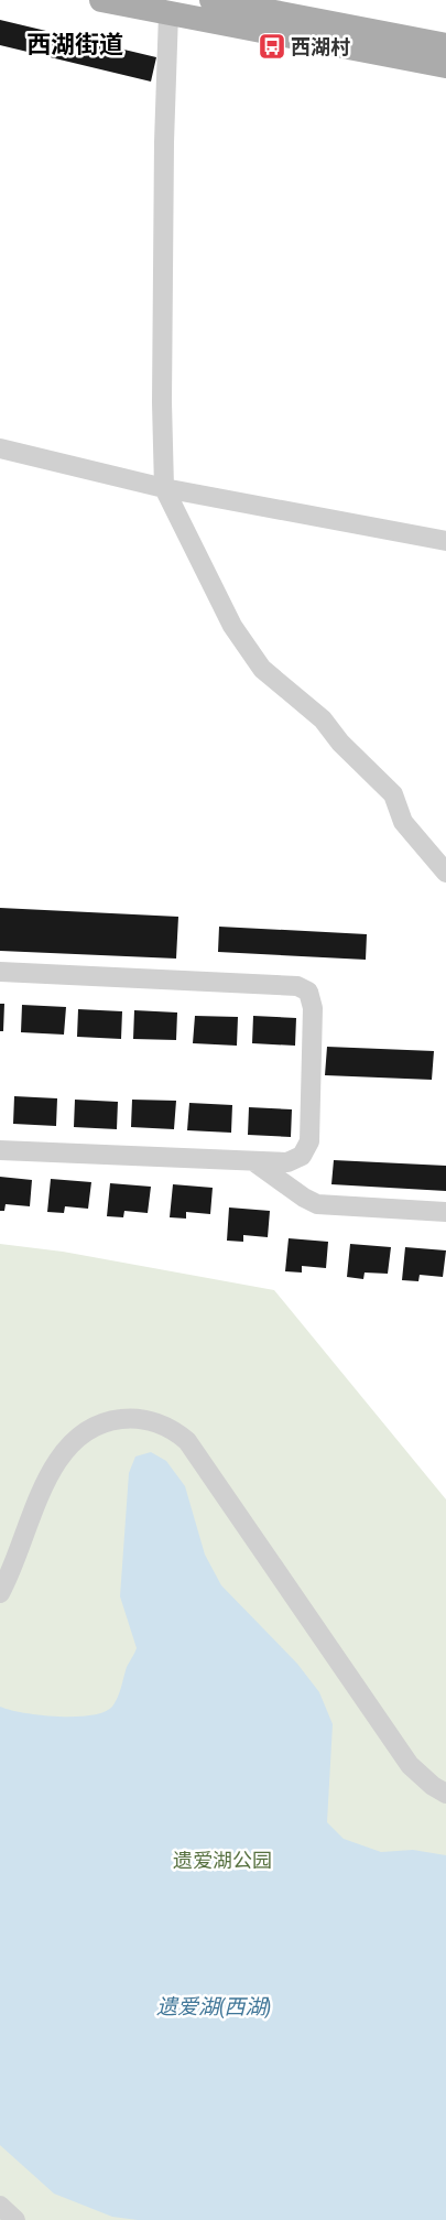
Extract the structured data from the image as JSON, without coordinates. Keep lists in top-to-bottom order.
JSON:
{
  "districts": ["西湖街道"],
  "water": ["遗爱湖(西湖)"],
  "parks": ["遗爱湖公园"],
  "places": {
    "bus stop": ["西湖村"]
  }
}
